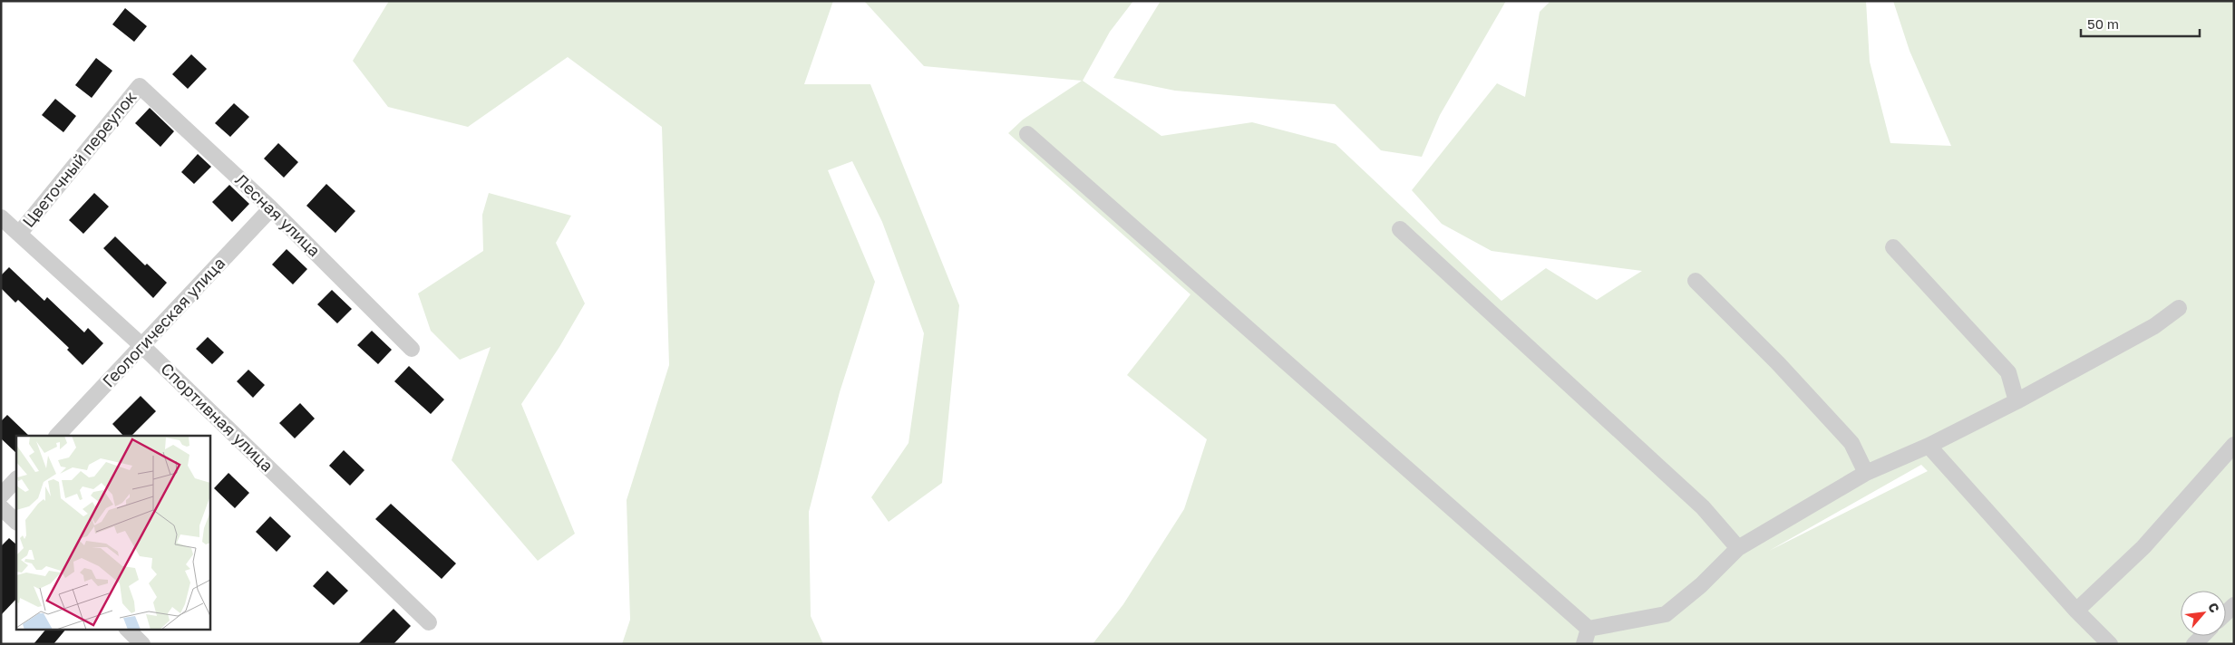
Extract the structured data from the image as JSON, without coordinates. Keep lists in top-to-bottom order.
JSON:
{
  "streets": {
    "street": [
      "Цветочный переулок",
      "Лесная улица",
      "Геологическая улица",
      "Спортивная улица"
    ]
  },
  "crossings": [
    ["Цветочный переулок", "Лесная улица"],
    ["Цветочный переулок", "Спортивная улица"],
    ["Лесная улица", "Геологическая улица"],
    ["Геологическая улица", "Спортивная улица"]
  ],
  "scale_bar": "50 m",
  "north": "top right"
}
